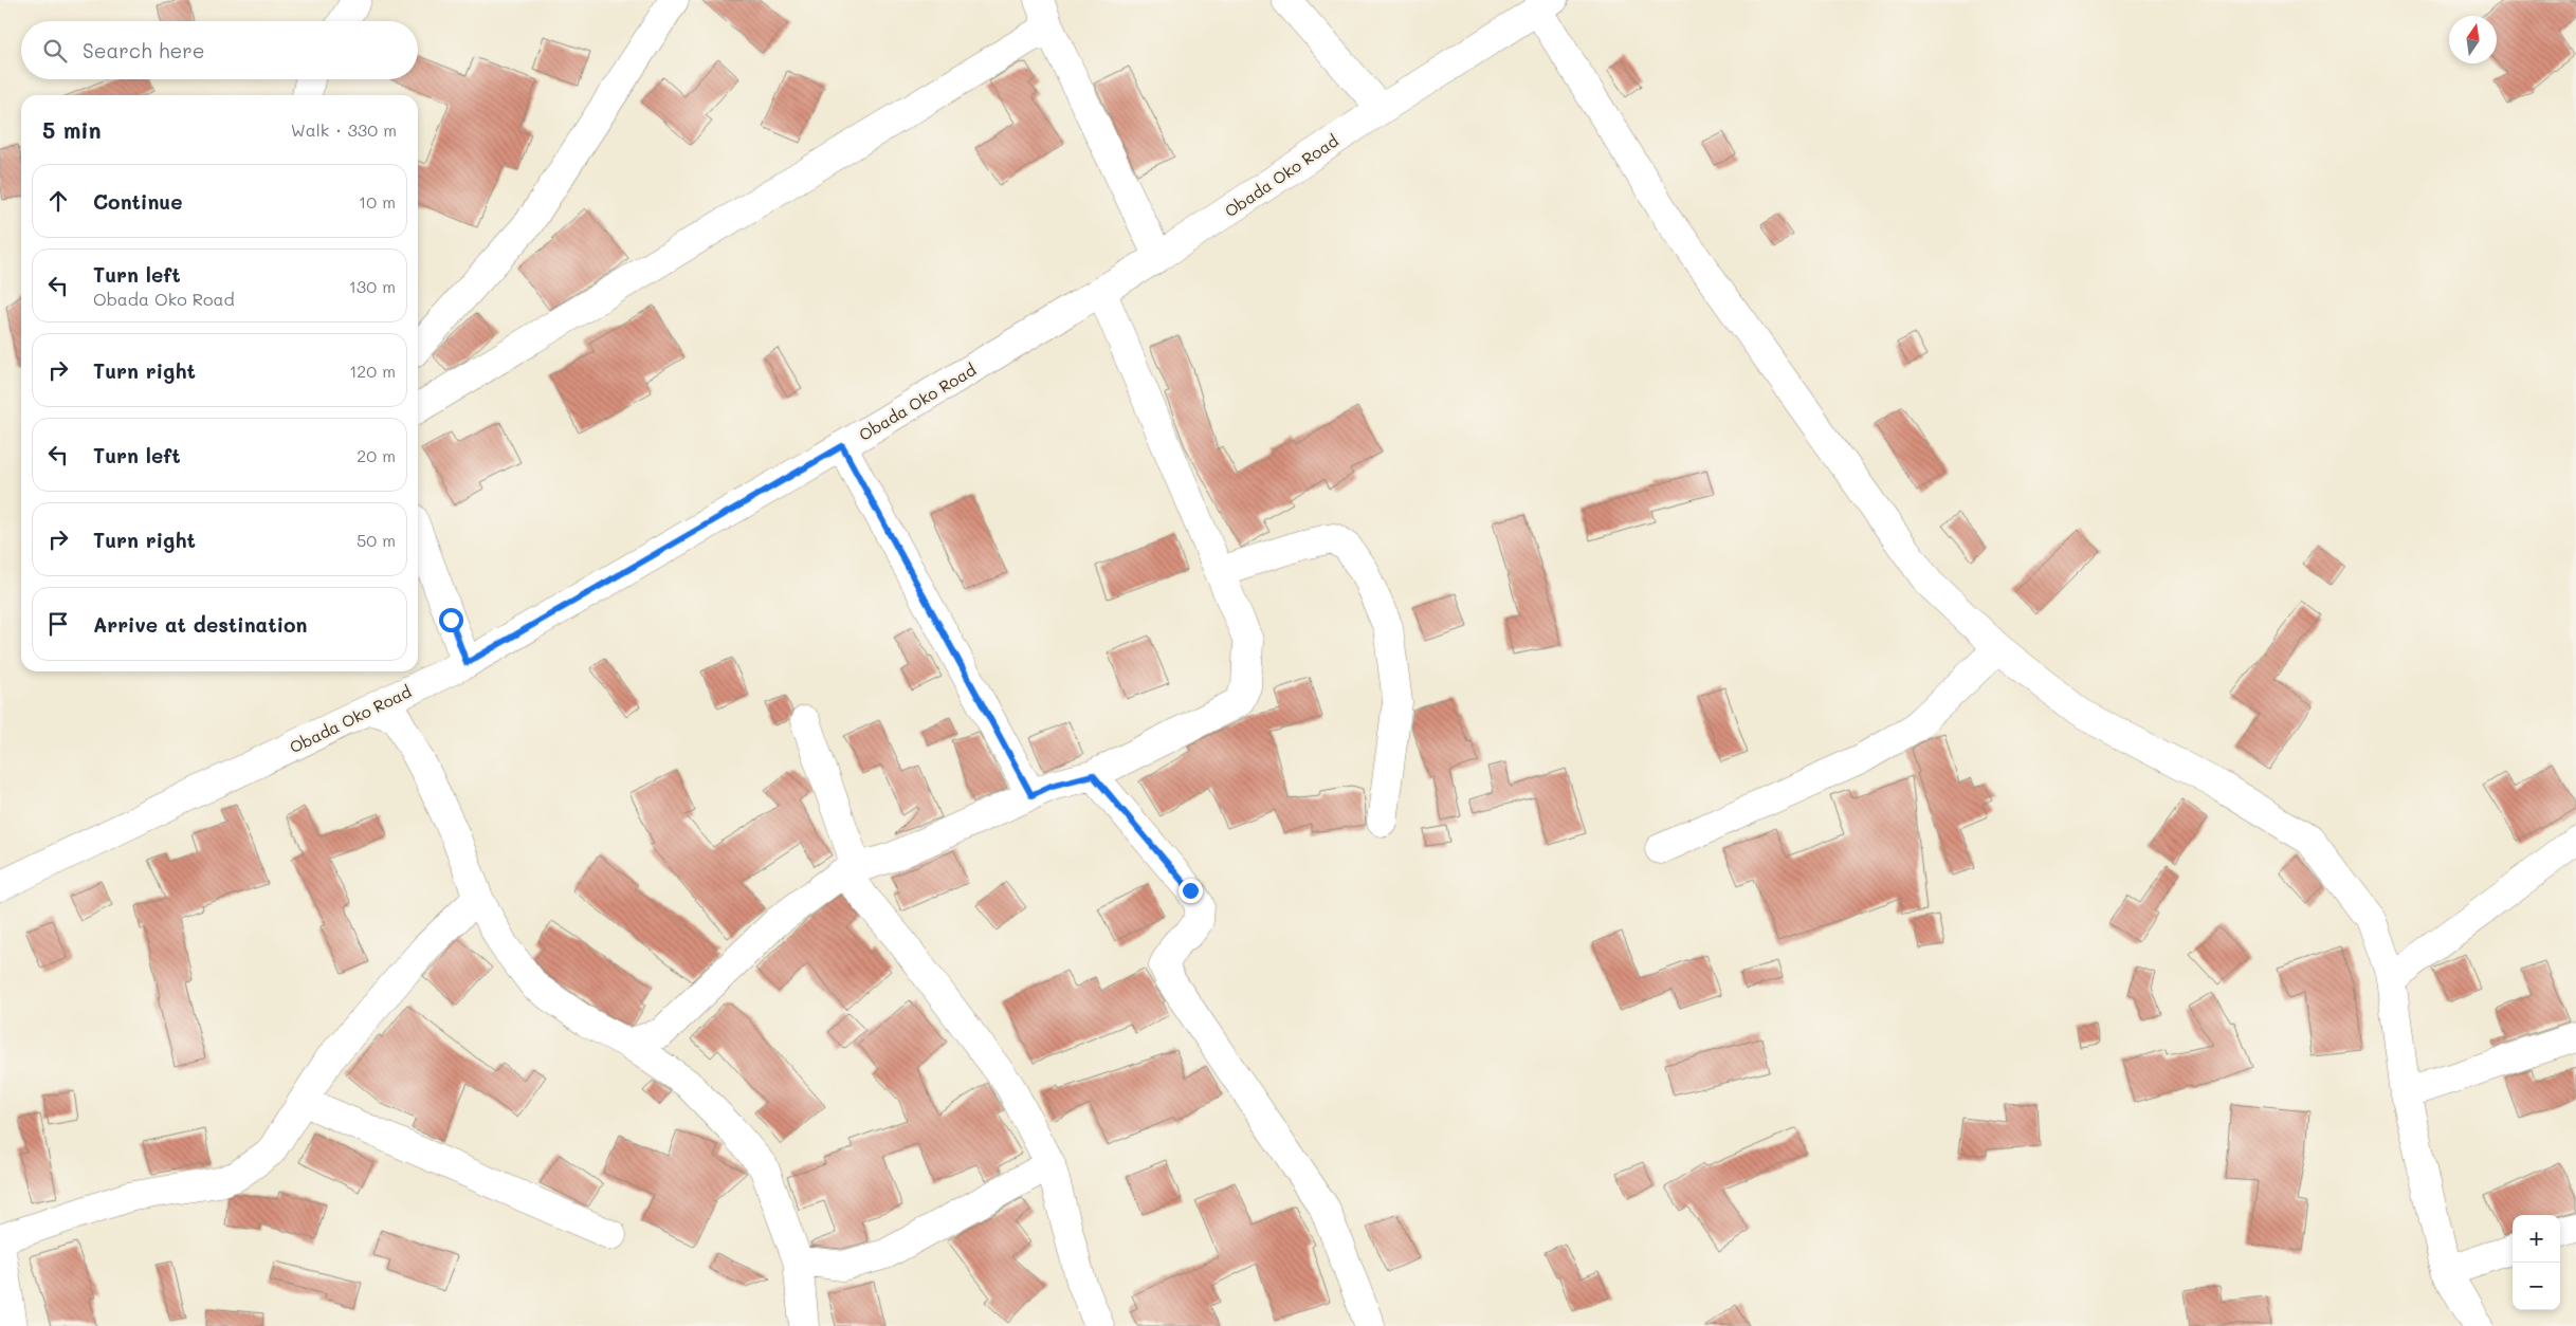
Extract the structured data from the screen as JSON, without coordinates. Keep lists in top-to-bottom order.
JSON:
{
  "streets": {
    "street": ["Obada Oko Road"]
  },
  "north": "top",
  "page": {
    "search": "Search here",
    "heading": ["5 min", "Walk · 330 m"],
    "list": [
      ["Continue", "10 m"],
      ["Turn left", "Obada Oko Road", "130 m"],
      ["Turn right", "120 m"],
      ["Turn left", "20 m"],
      ["Turn right", "50 m"],
      "Arrive at destination"
    ],
    "map_buttons": ["+", "−"]
  }
}
